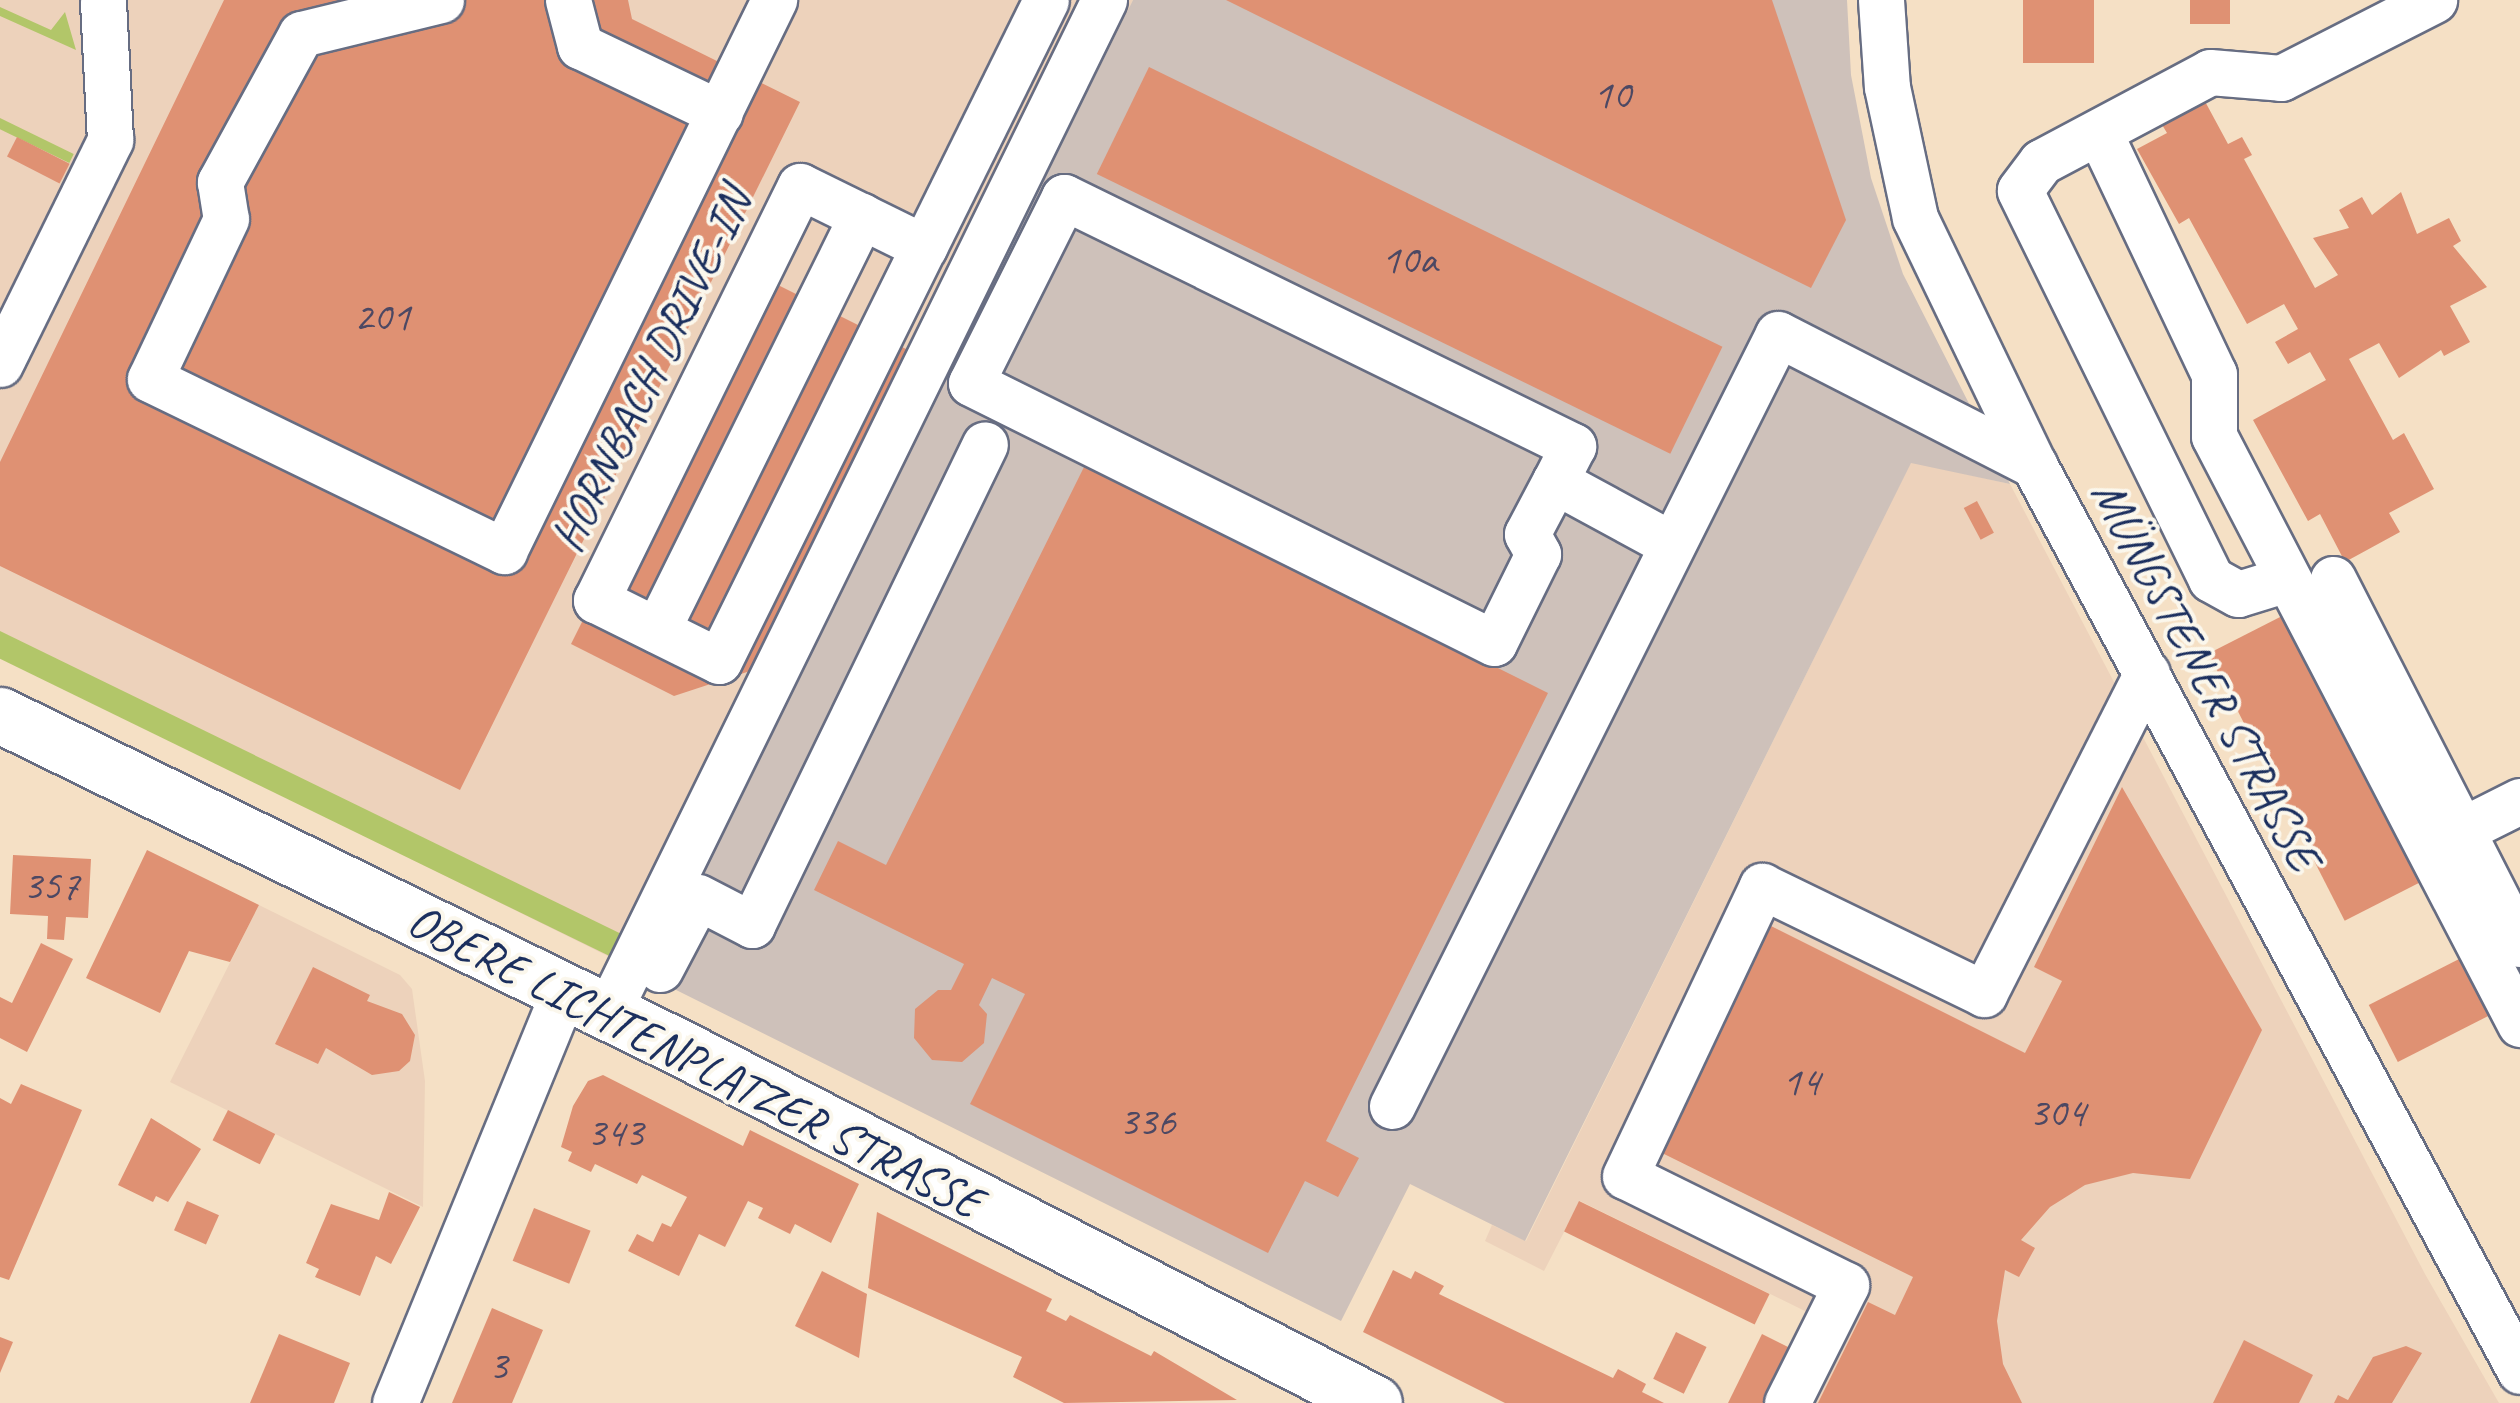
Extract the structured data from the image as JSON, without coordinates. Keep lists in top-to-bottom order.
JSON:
{
  "streets": {
    "main road": ["OBERE LICHTENPLATZER STRASSE"],
    "street": ["HORNBACH DRIVE-IN", "MÜNGSTENER STRASSE"]
  },
  "house_numbers": [
    "10",
    "10a",
    "201",
    "357",
    "14",
    "304",
    "336",
    "343",
    "3"
  ]
}
